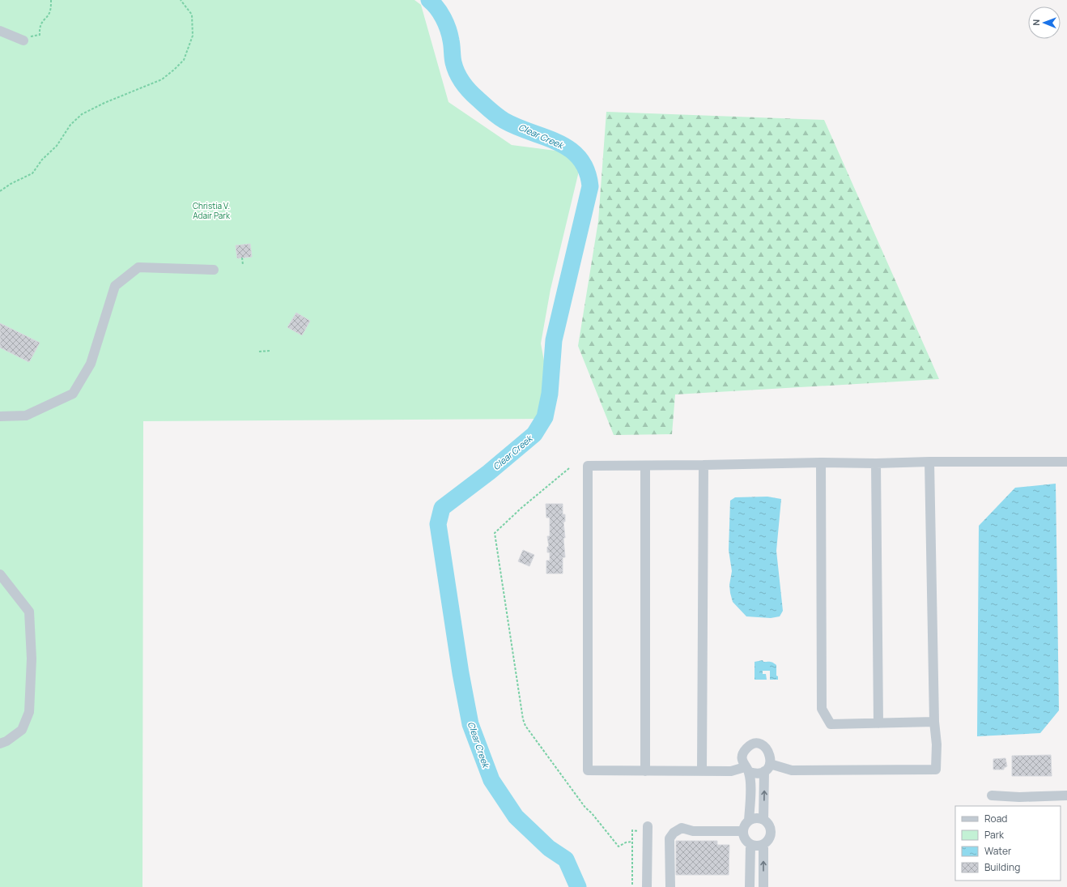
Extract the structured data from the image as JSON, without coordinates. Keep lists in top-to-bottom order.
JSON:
{
  "water": ["Clear Creek"],
  "parks": ["Christia V. Adair Park"],
  "legend": [
    "Road",
    "Park",
    "Water",
    "Building"
  ],
  "north": "left"
}
